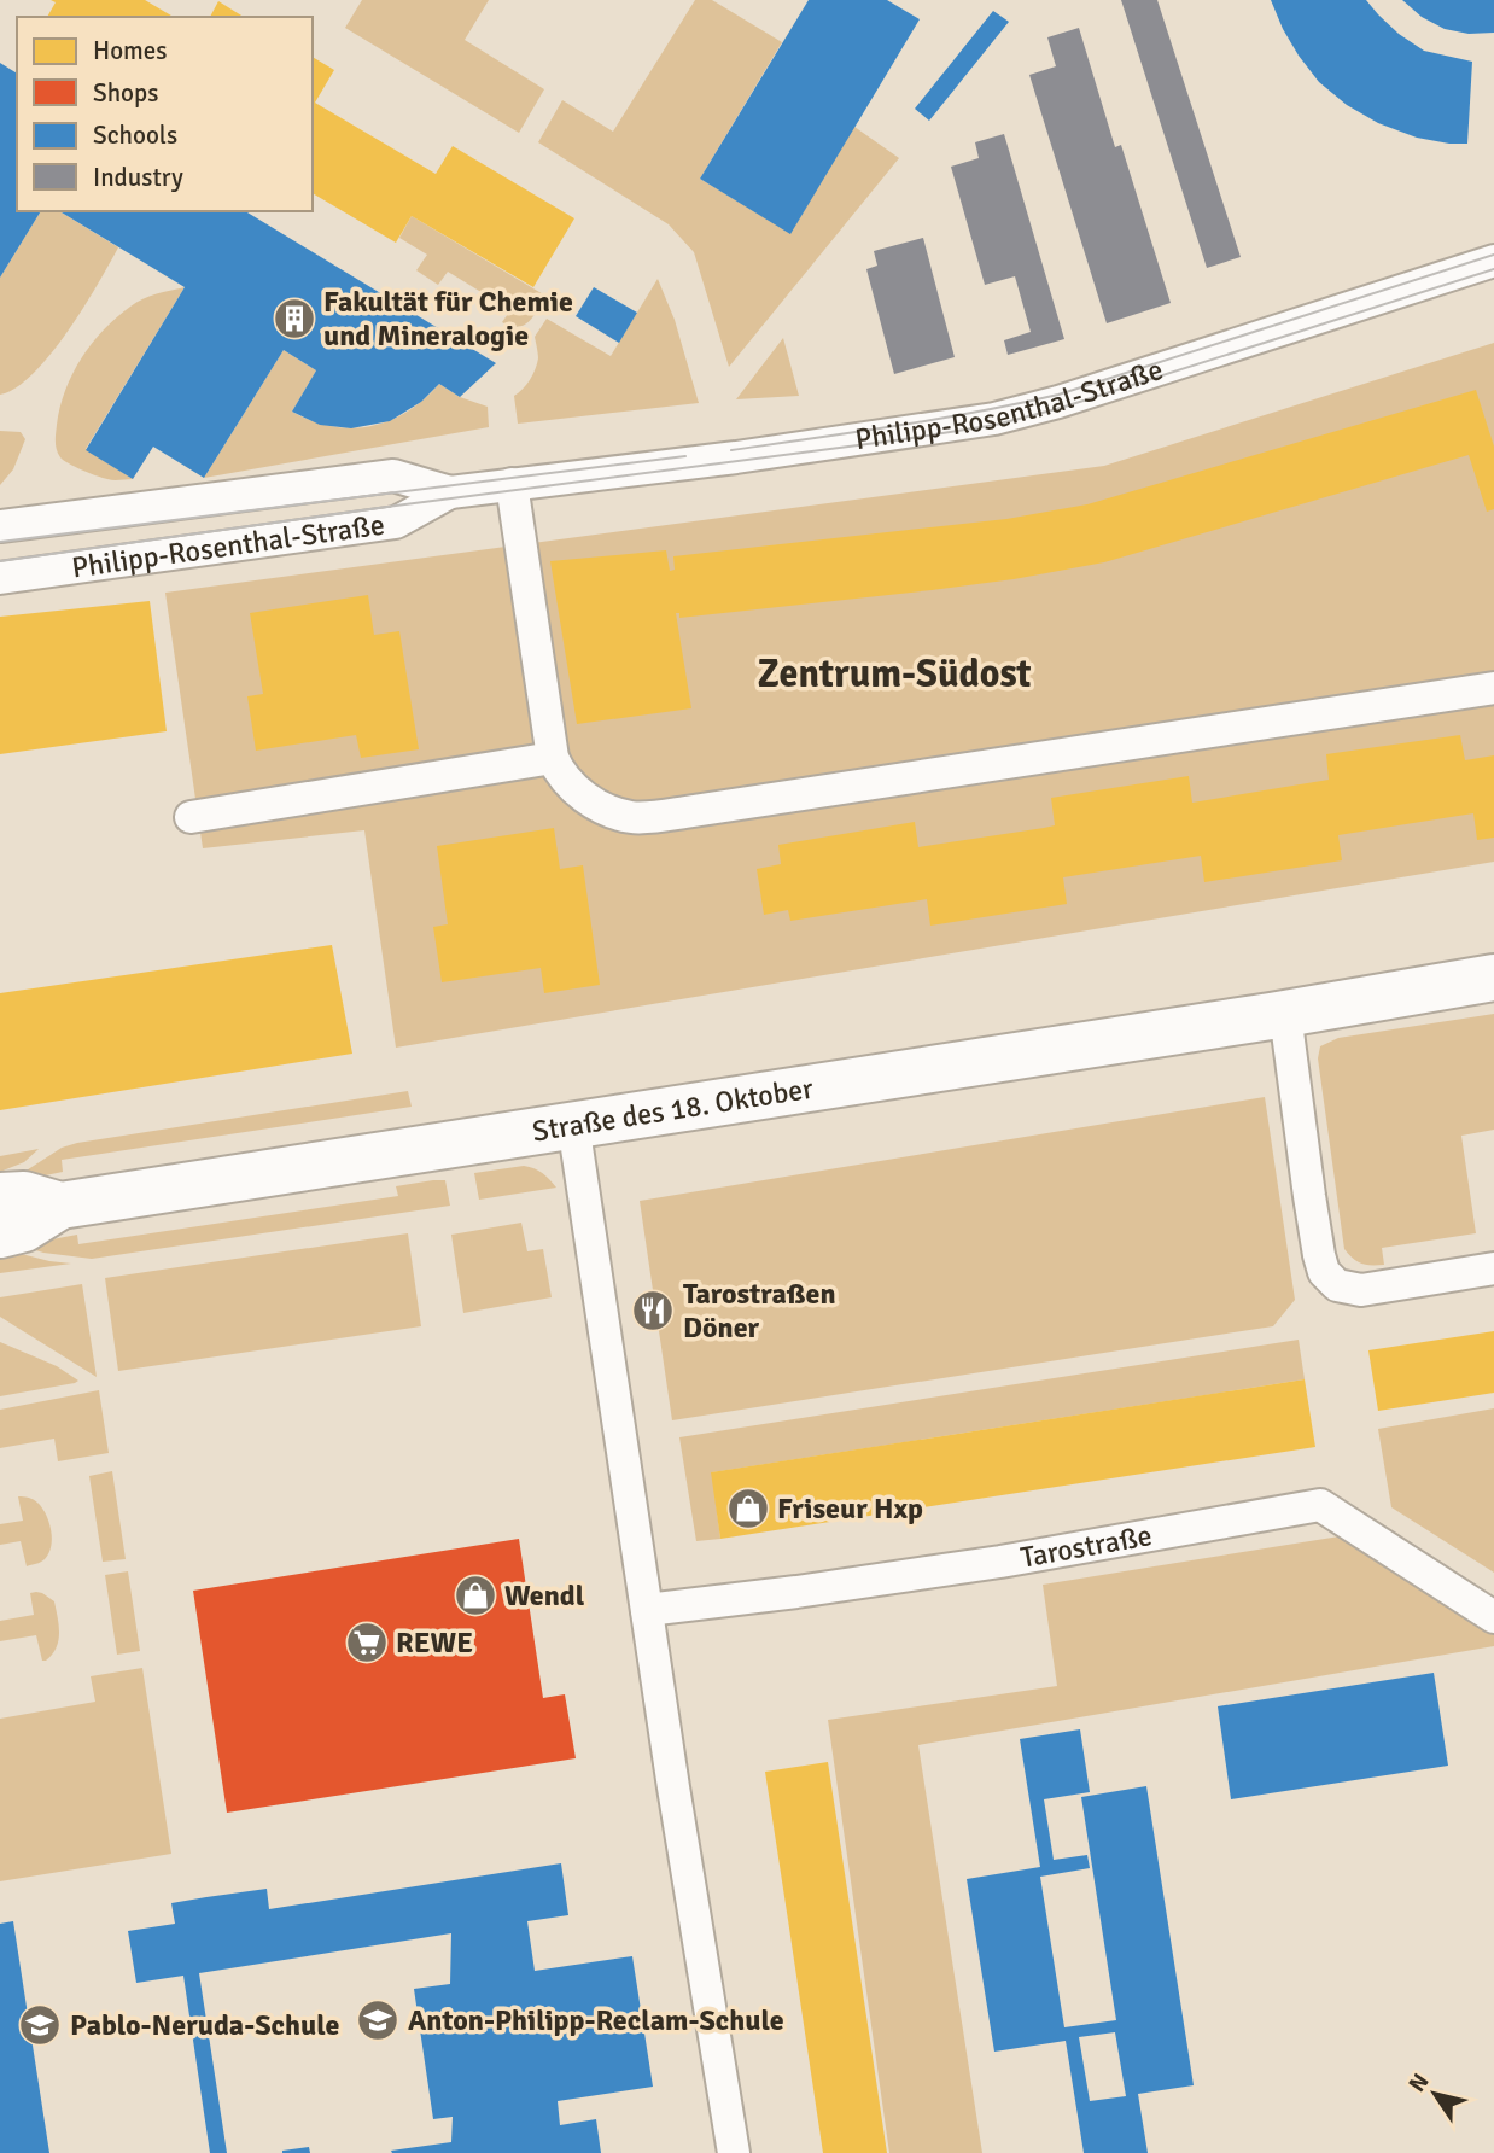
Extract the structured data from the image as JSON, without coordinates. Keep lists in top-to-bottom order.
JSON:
{
  "streets": {
    "main road": ["Straße des 18. Oktober"],
    "street": ["Philipp-Rosenthal-Straße", "Tarostraße"]
  },
  "districts": ["Zentrum-Südost"],
  "places": {
    "building": ["Fakultät für Chemie und Mineralogie"],
    "restaurant": ["Tarostraßen Döner"],
    "shop": ["Friseur Hxp", "Wendl"],
    "supermarket": ["REWE"],
    "school or university": ["Anton-Philipp-Reclam-Schule", "Pablo-Neruda-Schule"]
  },
  "legend": [
    "Homes",
    "Shops",
    "Schools",
    "Industry"
  ],
  "north": "top left"
}
